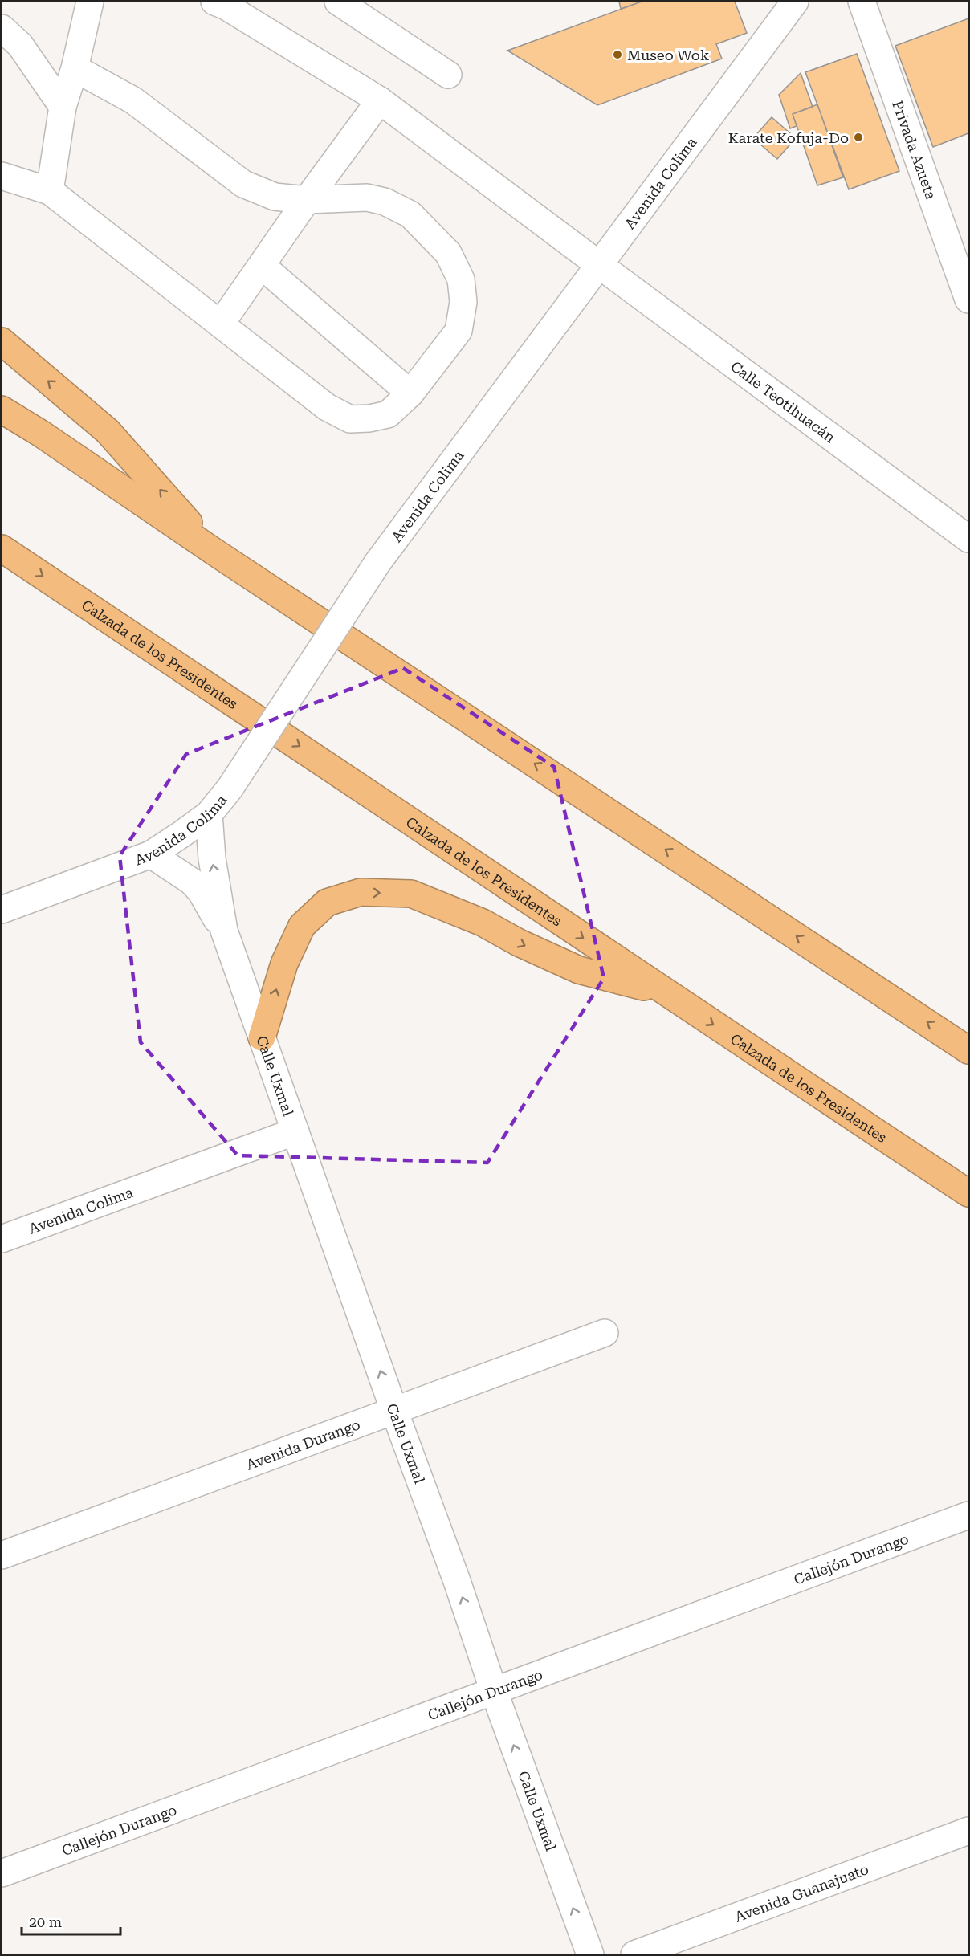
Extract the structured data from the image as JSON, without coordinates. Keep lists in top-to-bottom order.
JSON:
{
  "streets": {
    "highway": ["Calzada de los Presidentes"],
    "street": [
      "Privada Azueta",
      "Avenida Colima",
      "Calle Teotihuacán",
      "Calle Uxmal",
      "Avenida Durango",
      "Callejón Durango",
      "Avenida Guanajuato"
    ]
  },
  "crossings": [
    ["Avenida Colima", "Calle Teotihuacán"],
    ["Avenida Colima", "Calle Uxmal"],
    ["Calle Uxmal", "Avenida Durango"],
    ["Calle Uxmal", "Callejón Durango"]
  ],
  "one_way": ["Calle Uxmal"],
  "places": ["Museo Wok", "Karate Kofuja-Do"],
  "scale_bar": "20 m"
}
